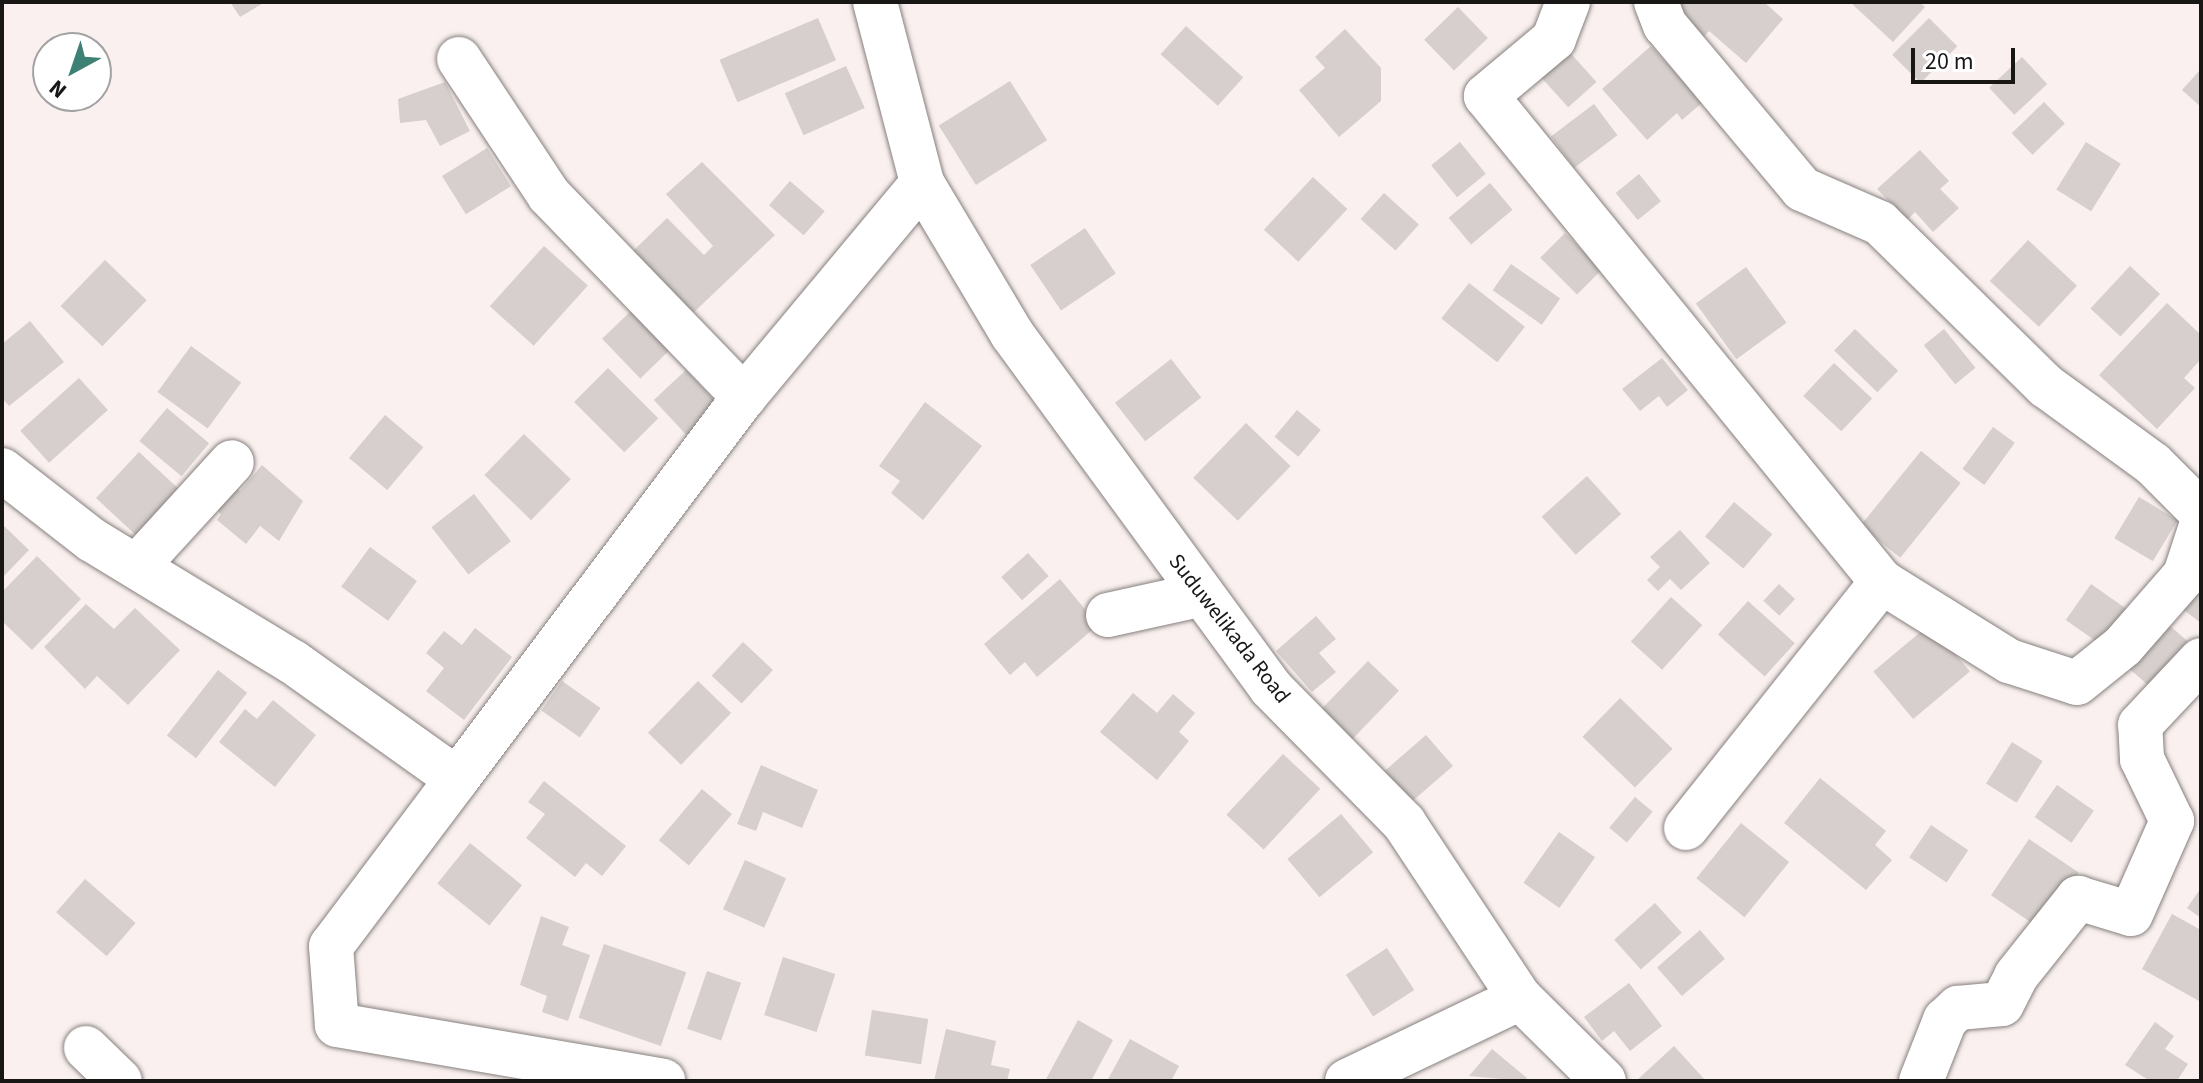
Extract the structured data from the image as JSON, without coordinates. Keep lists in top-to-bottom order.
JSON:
{
  "streets": {
    "street": ["Suduwelikada Road"]
  },
  "scale_bar": "20 m",
  "north": "bottom left"
}
